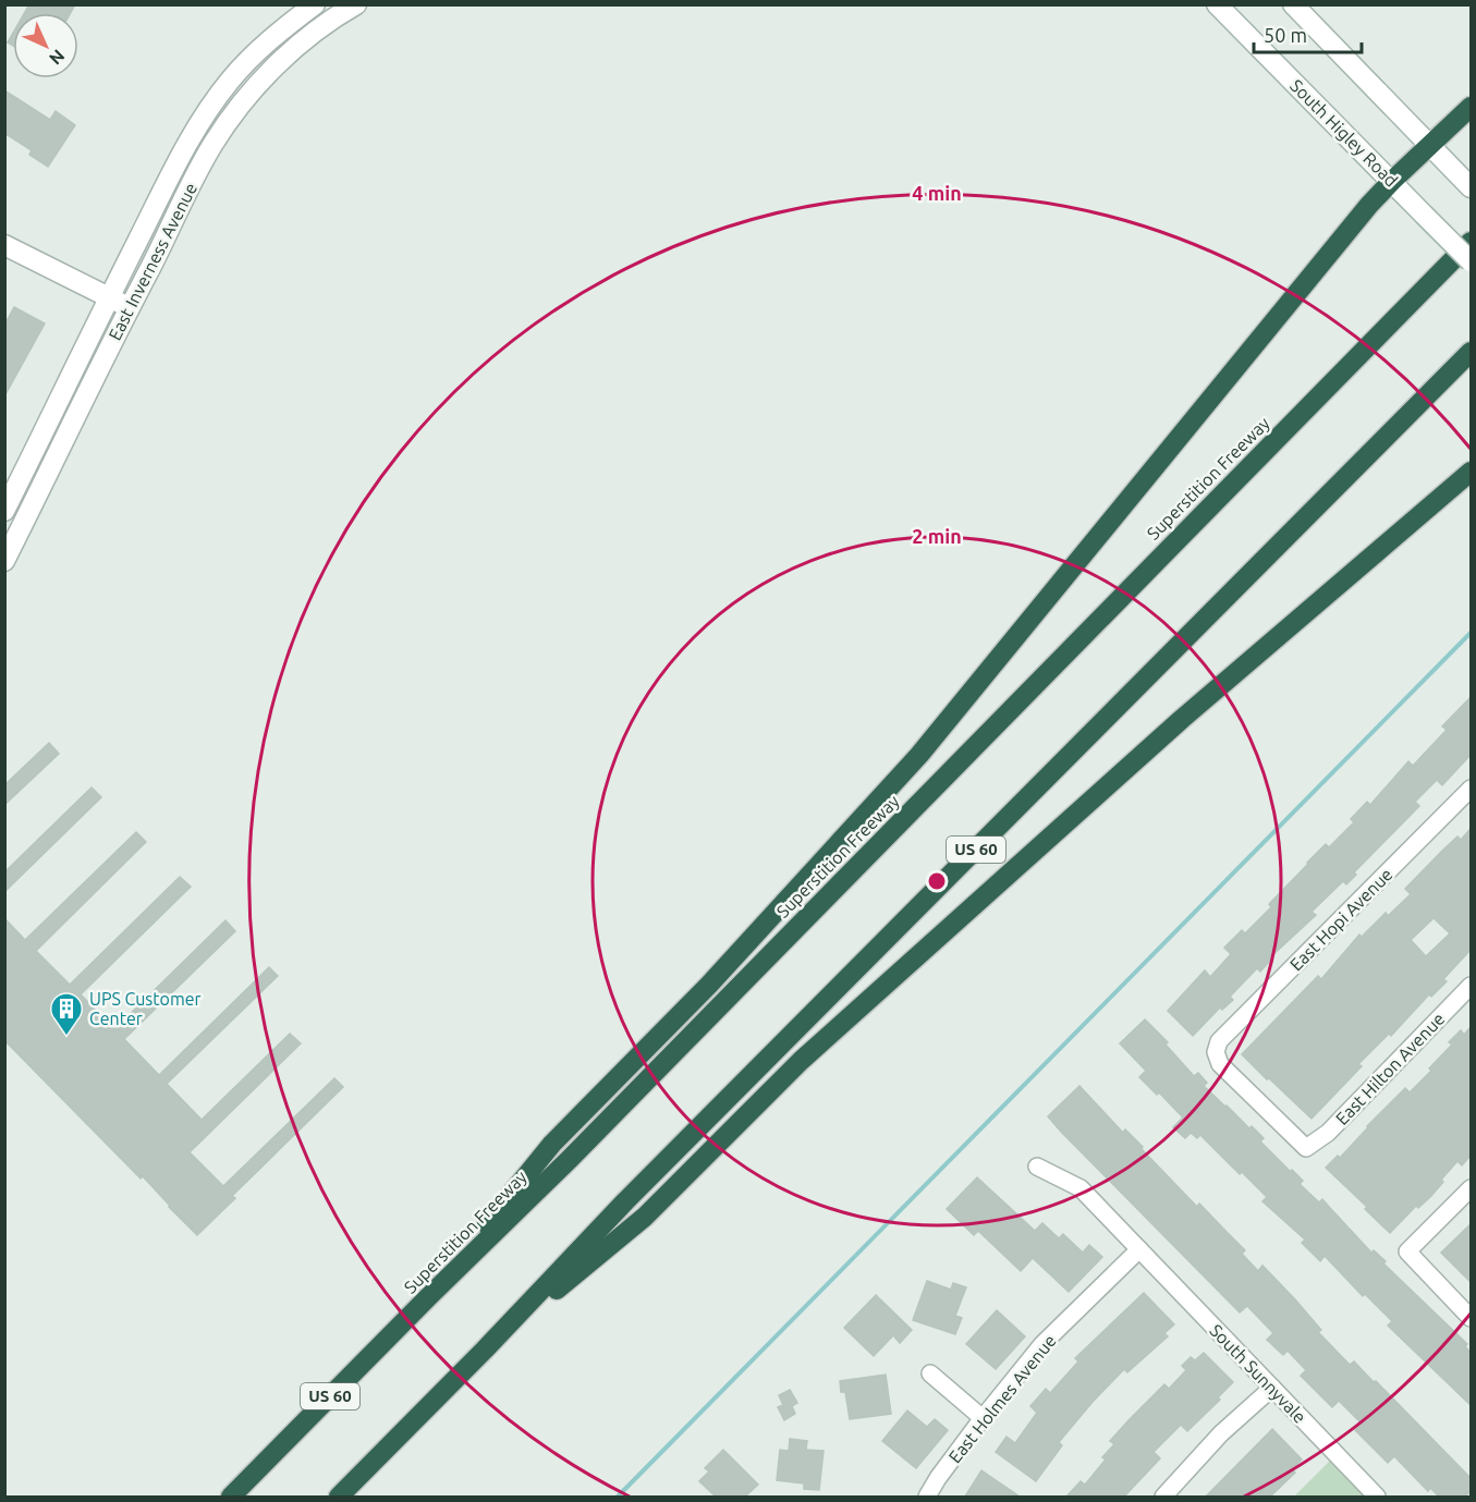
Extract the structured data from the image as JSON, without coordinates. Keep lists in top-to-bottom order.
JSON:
{
  "streets": {
    "highway": ["Superstition Freeway", "US 60"],
    "street": [
      "South Higley Road",
      "East Inverness Avenue",
      "East Hopi Avenue",
      "East Hilton Avenue",
      "South Sunnyvale",
      "East Holmes Avenue"
    ]
  },
  "crossings": [
    ["East Hopi Avenue", "East Hilton Avenue"],
    ["South Sunnyvale", "East Holmes Avenue"]
  ],
  "places": {
    "building": ["UPS Customer Center"]
  },
  "scale_bar": "50 m",
  "north": "bottom right",
  "rings": ["4 min", "2 min"]
}
